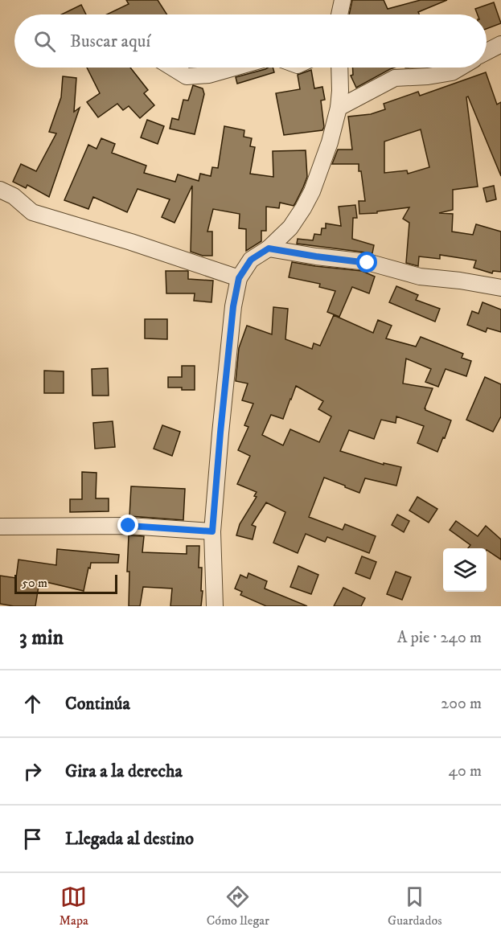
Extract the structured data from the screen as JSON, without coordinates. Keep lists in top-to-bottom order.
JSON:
{
  "scale_bar": "50 m",
  "page": {
    "search": "Buscar aquí",
    "scale": "50 m",
    "heading": ["3 min", "A pie · 240 m"],
    "list": [
      ["Continúa", "200 m"],
      ["Gira a la derecha", "40 m"],
      "Llegada al destino"
    ],
    "nav": ["Mapa", "Cómo llegar", "Guardados"]
  }
}
